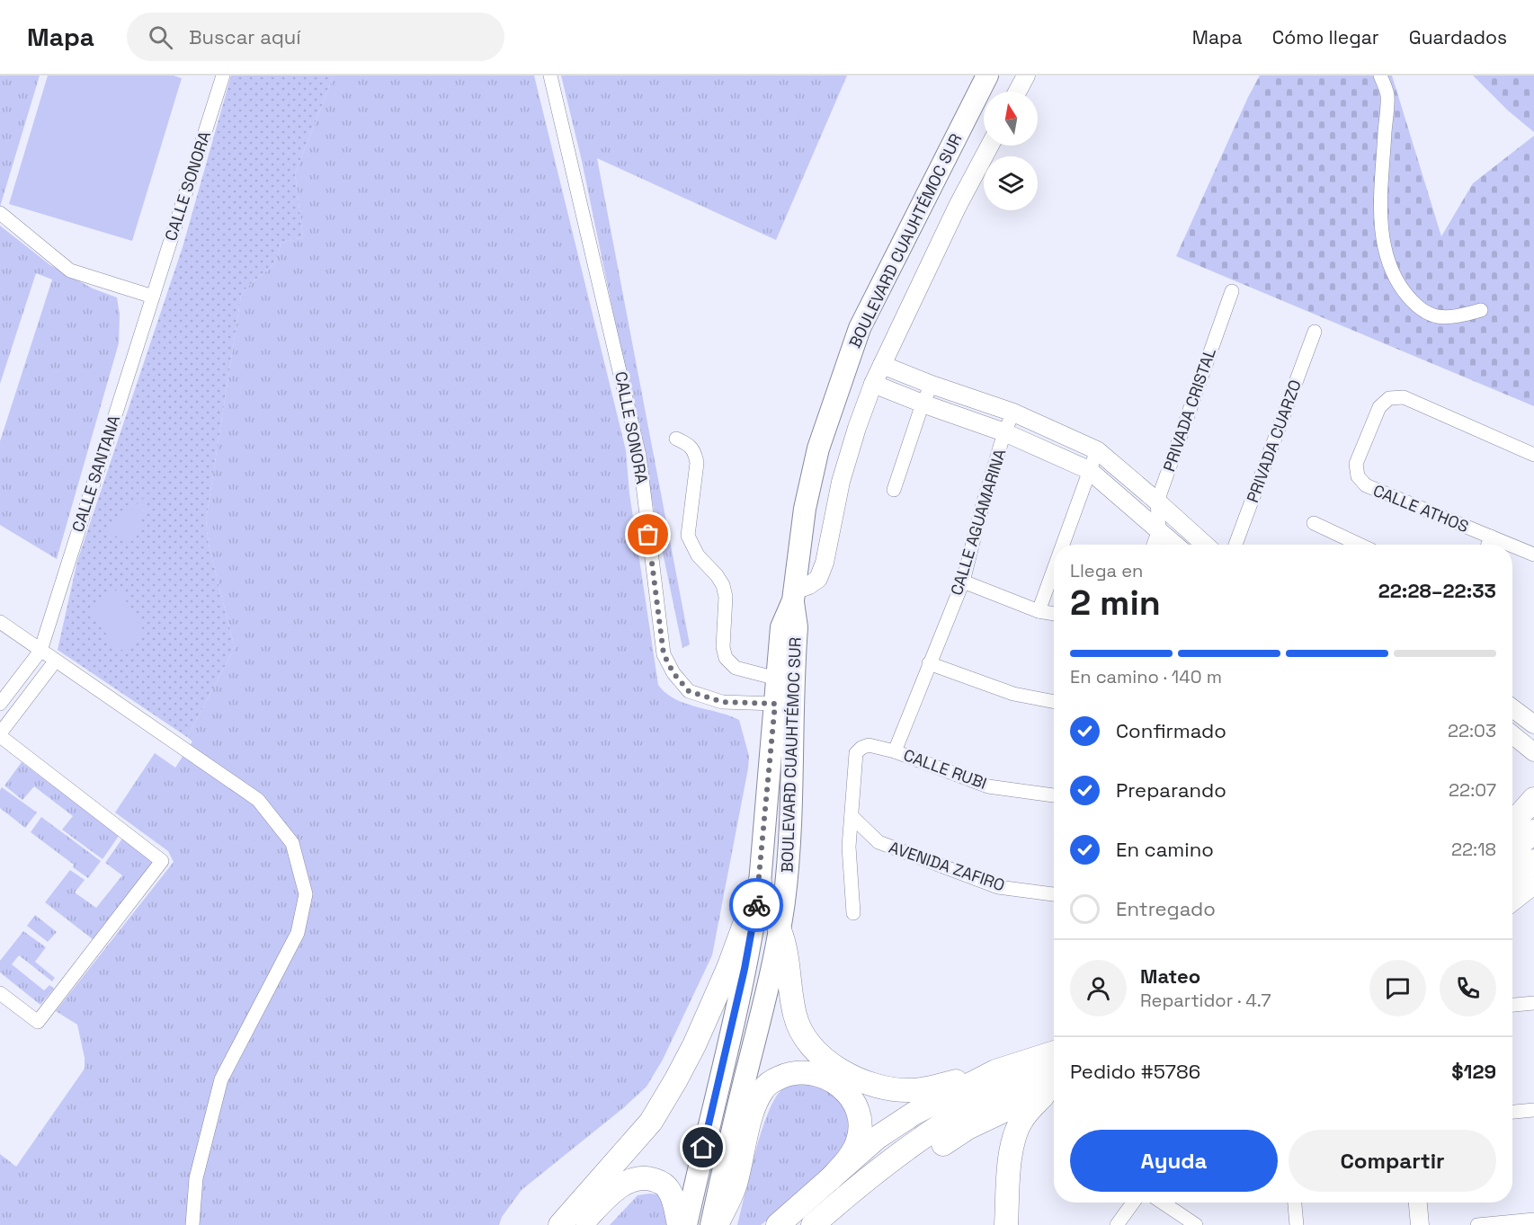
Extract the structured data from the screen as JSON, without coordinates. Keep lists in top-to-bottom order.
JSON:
{
  "streets": {
    "main road": ["BOULEVARD CUAUHTÉMOC SUR"],
    "street": [
      "CALLE SONORA",
      "PRIVADA CRISTAL",
      "PRIVADA CUARZO",
      "CALLE SANTANA",
      "CALLE ATHOS",
      "CALLE AGUAMARINA",
      "CALLE RUBI",
      "AVENIDA ZAFIRO"
    ]
  },
  "crossings": [
    ["CALLE SONORA", "BOULEVARD CUAUHTÉMOC SUR"],
    ["CALLE SONORA", "CALLE SANTANA"],
    ["CALLE AGUAMARINA", "CALLE RUBI"]
  ],
  "north": "top",
  "page": {
    "header": "Mapa",
    "search": "Buscar aquí",
    "nav": ["Mapa", "Cómo llegar", "Guardados"],
    "heading": ["2 min", "Llega en", "22:28–22:33"],
    "panel": [
      "Mateo",
      "Repartidor · 4.7",
      "Pedido #5786",
      "$129"
    ],
    "bar": "En camino · 140 m",
    "list": [
      ["Confirmado", "22:03"],
      ["Preparando", "22:07"],
      ["En camino", "22:18"],
      "Entregado"
    ],
    "buttons": ["Ayuda", "Compartir"]
  }
}
